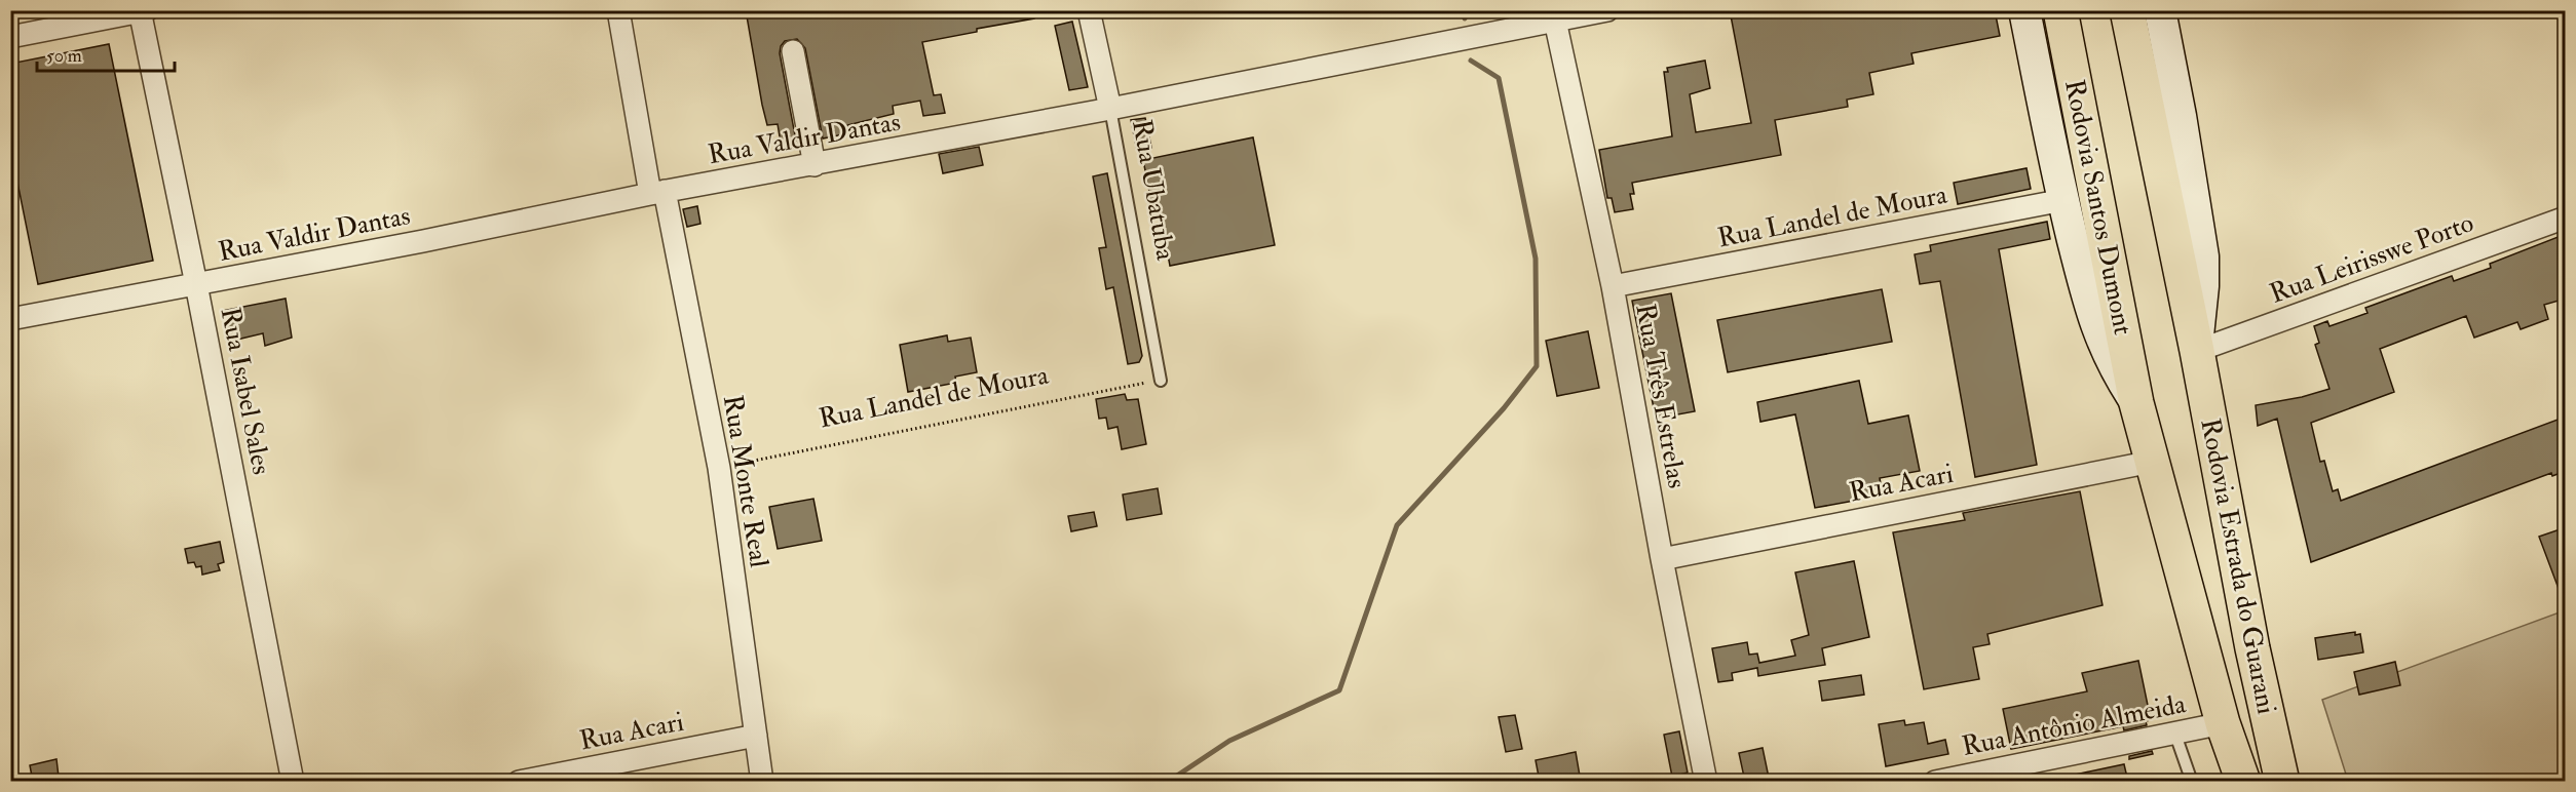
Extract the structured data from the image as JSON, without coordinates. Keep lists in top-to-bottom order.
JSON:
{
  "streets": {
    "highway": ["Rodovia Santos Dumont", "Rodovia Estrada do Guarani"],
    "street": [
      "Rua Valdir Dantas",
      "Rua Ubatuba",
      "Rua Landel de Moura",
      "Rua Leirisswe Porto",
      "Rua Isabel Sales",
      "Rua Três Estrelas",
      "Rua Monte Real",
      "Rua Acari",
      "Rua Antônio Almeida"
    ]
  },
  "crossings": [
    ["Rua Valdir Dantas", "Rua Ubatuba"],
    ["Rua Valdir Dantas", "Rua Isabel Sales"],
    ["Rua Valdir Dantas", "Rua Três Estrelas"],
    ["Rua Valdir Dantas", "Rua Monte Real"],
    ["Rua Ubatuba", "Rua Landel de Moura"],
    ["Rodovia Santos Dumont", "Rodovia Estrada do Guarani"],
    ["Rua Landel de Moura", "Rua Três Estrelas"],
    ["Rua Landel de Moura", "Rua Monte Real"],
    ["Rua Leirisswe Porto", "Rodovia Estrada do Guarani"],
    ["Rua Três Estrelas", "Rua Acari"],
    ["Rua Monte Real", "Rua Acari"],
    ["Rua Acari", "Rodovia Estrada do Guarani"],
    ["Rodovia Estrada do Guarani", "Rua Antônio Almeida"]
  ],
  "scale_bar": "50 m"
}
